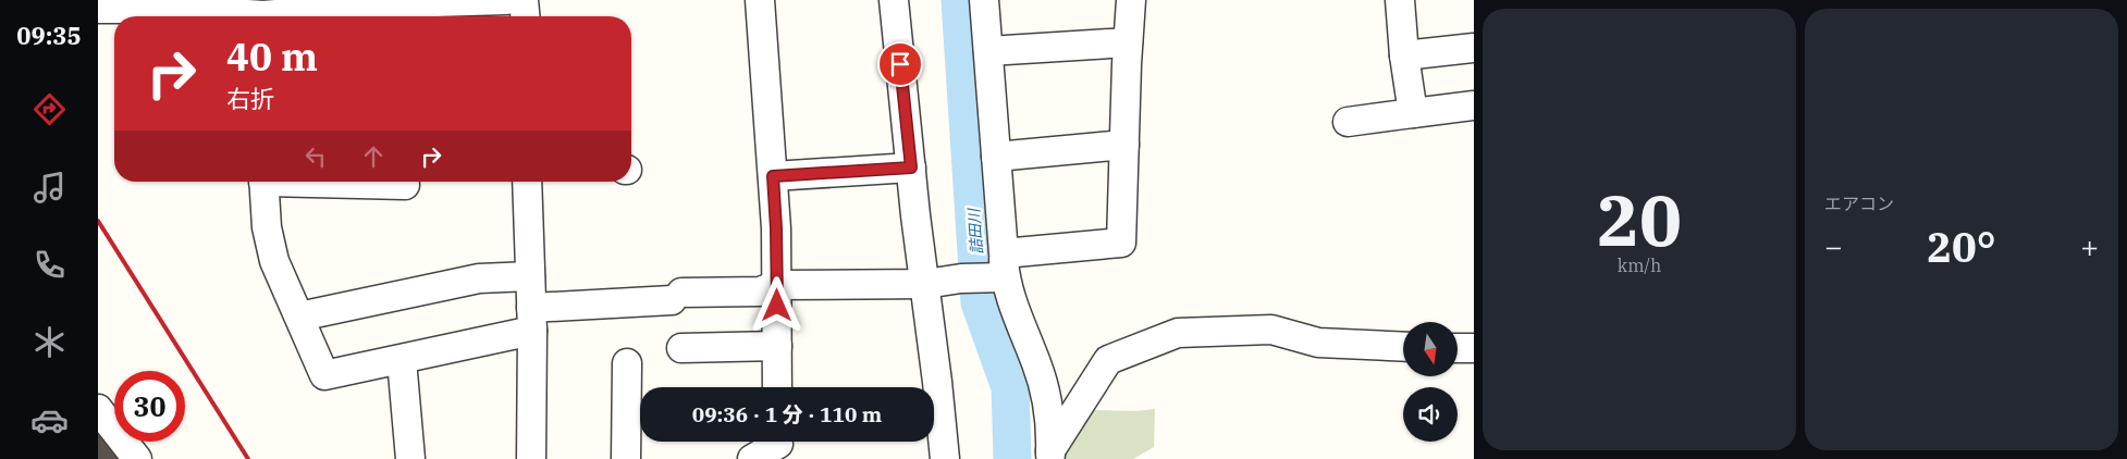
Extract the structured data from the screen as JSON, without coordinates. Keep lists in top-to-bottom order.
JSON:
{
  "water": ["詰田川"],
  "north": "bottom",
  "page": {
    "tabs": "09:35",
    "tile": [
      ["20", "km/h"],
      "エアコン"
    ],
    "turn": ["40 m", "右折"],
    "heat": ["−", "20°", "+"],
    "limit": "30",
    "trip": "09:36 · 1 分 · 110 m"
  }
}
